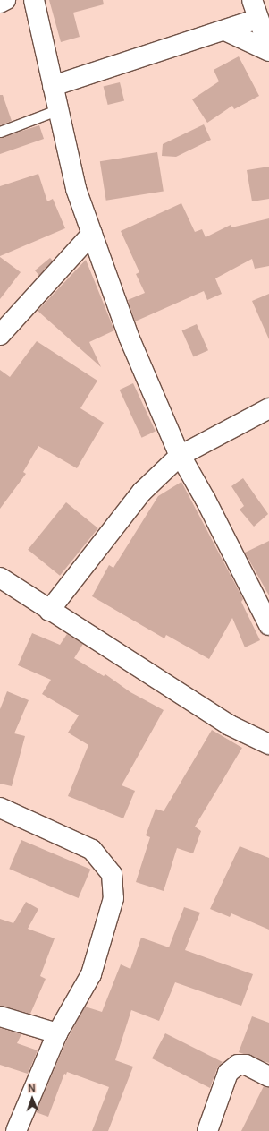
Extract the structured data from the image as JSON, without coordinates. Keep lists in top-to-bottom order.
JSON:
{
  "north": "top"
}
